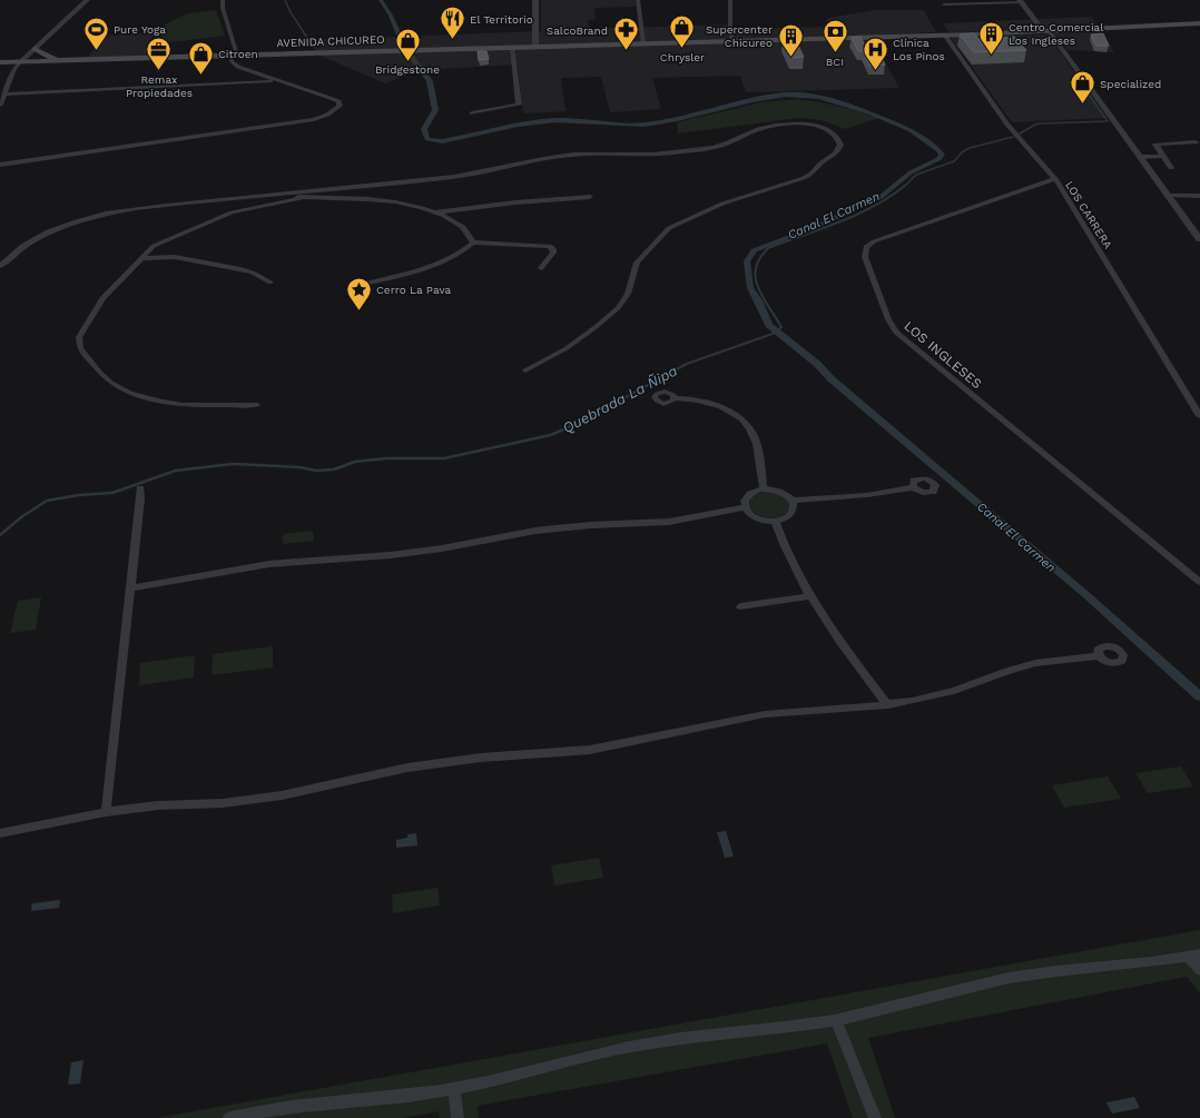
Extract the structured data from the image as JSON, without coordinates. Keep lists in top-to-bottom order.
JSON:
{
  "streets": {
    "main road": ["AVENIDA CHICUREO"],
    "street": ["LOS CARRERA", "LOS INGLESES"]
  },
  "crossings": [
    ["AVENIDA CHICUREO", "LOS CARRERA"],
    ["LOS CARRERA", "LOS INGLESES"]
  ],
  "water": ["Canal El Carmen", "Quebrada La Ñipa"],
  "places": {
    "restaurant": ["El Territorio"],
    "shop": [
      "Chrysler",
      "Bridgestone",
      "Citroen",
      "Specialized"
    ],
    "sports": ["Pure Yoga"],
    "pharmacy": ["SalcoBrand"],
    "bank": ["BCI"],
    "building": ["Centro Comercial Los Ingleses", "Supercenter Chicureo"],
    "hospital": ["Clínica Los Pinos"],
    "office": ["Remax Propiedades"],
    "place": ["Cerro La Pava"]
  }
}
